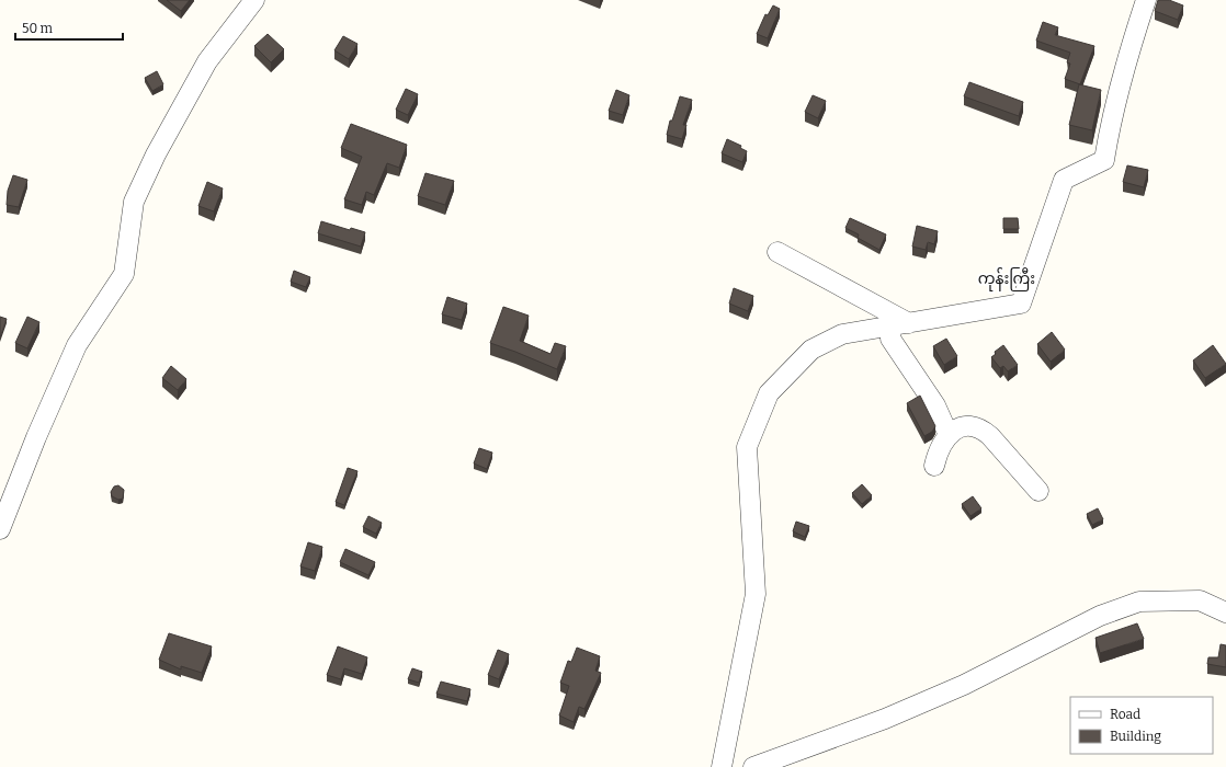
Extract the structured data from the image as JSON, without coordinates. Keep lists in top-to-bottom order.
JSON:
{
  "districts": ["ကုန်းကြီး"],
  "legend": ["Road", "Building"],
  "scale_bar": "50 m"
}
